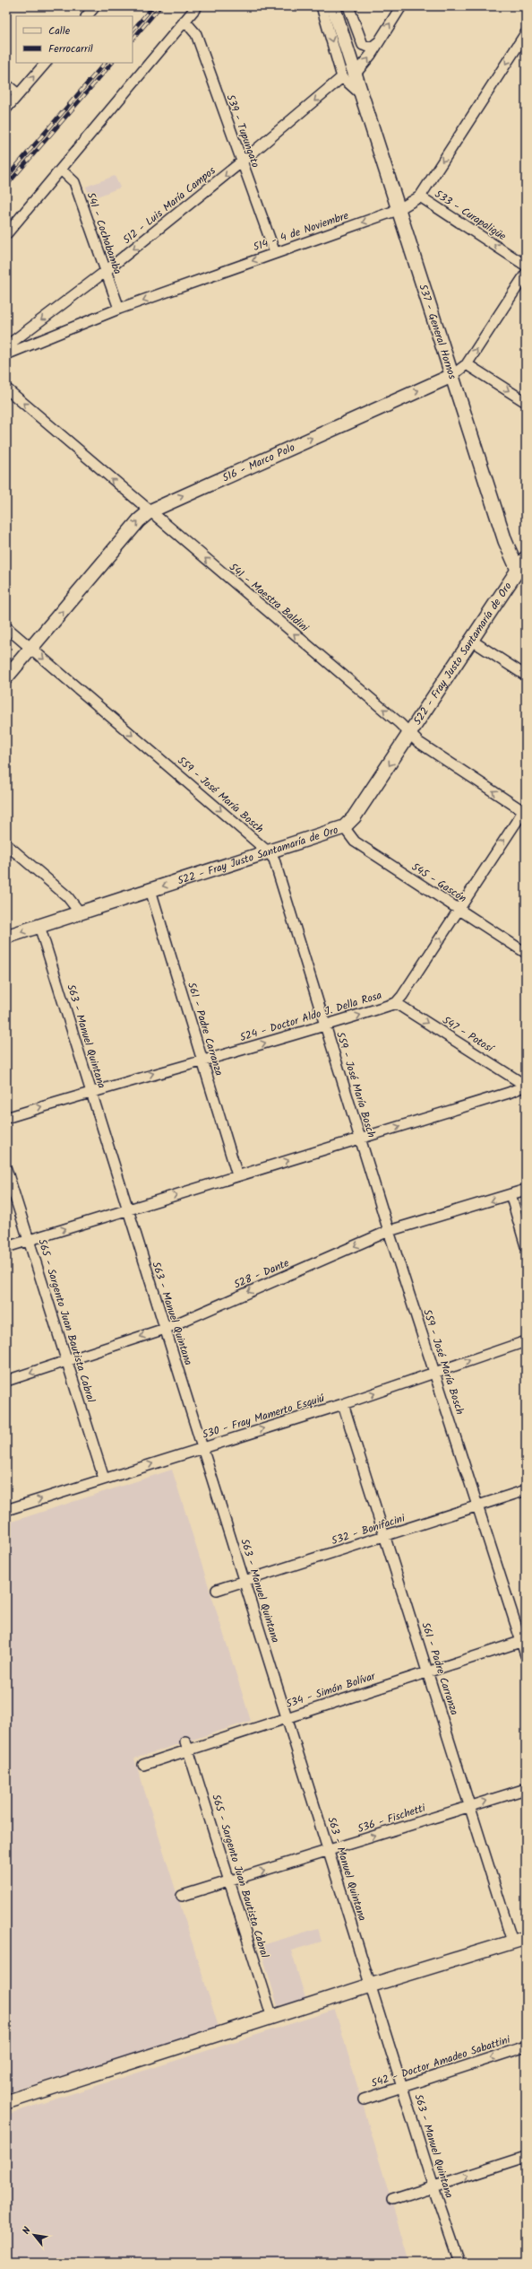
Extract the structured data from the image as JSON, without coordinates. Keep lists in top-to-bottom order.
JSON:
{
  "streets": {
    "street": [
      "539 - Tupungato",
      "512 - Luis María Campos",
      "533 - Curapaligüe",
      "514 - 4 de Noviembre",
      "541 - Cochabamba",
      "537 - General Hornos",
      "516 - Marco Polo",
      "541 - Maestra Baldini",
      "522 - Fray Justo Santamaría de Oro",
      "559 - José María Bosch",
      "545 - Gascón",
      "524 - Doctor Aldo J. Della Rosa",
      "561 - Padre Carranza",
      "547 - Potosí",
      "563 - Manuel Quintana",
      "528 - Dante",
      "565 - Sargento Juan Bautista Cabral",
      "530 - Fray Mamerto Esquiú",
      "532 - Bonifacini",
      "534 - Simón Bolívar",
      "536 - Fischetti",
      "542 - Doctor Amadeo Sabattini"
    ]
  },
  "crossings": [
    ["539 - Tupungato", "512 - Luis María Campos"],
    ["539 - Tupungato", "514 - 4 de Noviembre"],
    ["512 - Luis María Campos", "541 - Cochabamba"],
    ["512 - Luis María Campos", "537 - General Hornos"],
    ["533 - Curapaligüe", "514 - 4 de Noviembre"],
    ["514 - 4 de Noviembre", "541 - Cochabamba"],
    ["514 - 4 de Noviembre", "537 - General Hornos"],
    ["537 - General Hornos", "516 - Marco Polo"],
    ["537 - General Hornos", "522 - Fray Justo Santamaría de Oro"],
    ["516 - Marco Polo", "541 - Maestra Baldini"],
    ["516 - Marco Polo", "559 - José María Bosch"],
    ["541 - Maestra Baldini", "522 - Fray Justo Santamaría de Oro"],
    ["541 - Maestra Baldini", "524 - Doctor Aldo J. Della Rosa"],
    ["522 - Fray Justo Santamaría de Oro", "559 - José María Bosch"],
    ["522 - Fray Justo Santamaría de Oro", "545 - Gascón"],
    ["522 - Fray Justo Santamaría de Oro", "561 - Padre Carranza"],
    ["522 - Fray Justo Santamaría de Oro", "563 - Manuel Quintana"],
    ["559 - José María Bosch", "524 - Doctor Aldo J. Della Rosa"],
    ["559 - José María Bosch", "528 - Dante"],
    ["559 - José María Bosch", "530 - Fray Mamerto Esquiú"],
    ["559 - José María Bosch", "532 - Bonifacini"],
    ["559 - José María Bosch", "534 - Simón Bolívar"],
    ["545 - Gascón", "524 - Doctor Aldo J. Della Rosa"],
    ["524 - Doctor Aldo J. Della Rosa", "561 - Padre Carranza"],
    ["524 - Doctor Aldo J. Della Rosa", "547 - Potosí"],
    ["524 - Doctor Aldo J. Della Rosa", "563 - Manuel Quintana"],
    ["561 - Padre Carranza", "530 - Fray Mamerto Esquiú"],
    ["561 - Padre Carranza", "532 - Bonifacini"],
    ["561 - Padre Carranza", "534 - Simón Bolívar"],
    ["561 - Padre Carranza", "536 - Fischetti"],
    ["563 - Manuel Quintana", "528 - Dante"],
    ["563 - Manuel Quintana", "530 - Fray Mamerto Esquiú"],
    ["563 - Manuel Quintana", "532 - Bonifacini"],
    ["563 - Manuel Quintana", "534 - Simón Bolívar"],
    ["563 - Manuel Quintana", "536 - Fischetti"],
    ["563 - Manuel Quintana", "542 - Doctor Amadeo Sabattini"],
    ["528 - Dante", "565 - Sargento Juan Bautista Cabral"],
    ["565 - Sargento Juan Bautista Cabral", "530 - Fray Mamerto Esquiú"],
    ["565 - Sargento Juan Bautista Cabral", "534 - Simón Bolívar"],
    ["565 - Sargento Juan Bautista Cabral", "536 - Fischetti"]
  ],
  "one_way": [
    "533 - Curapaligüe",
    "514 - 4 de Noviembre",
    "516 - Marco Polo",
    "541 - Maestra Baldini",
    "522 - Fray Justo Santamaría de Oro",
    "524 - Doctor Aldo J. Della Rosa",
    "547 - Potosí",
    "528 - Dante",
    "530 - Fray Mamerto Esquiú",
    "536 - Fischetti",
    "542 - Doctor Amadeo Sabattini"
  ],
  "legend": ["Calle", "Ferrocarril"],
  "north": "top left"
}
